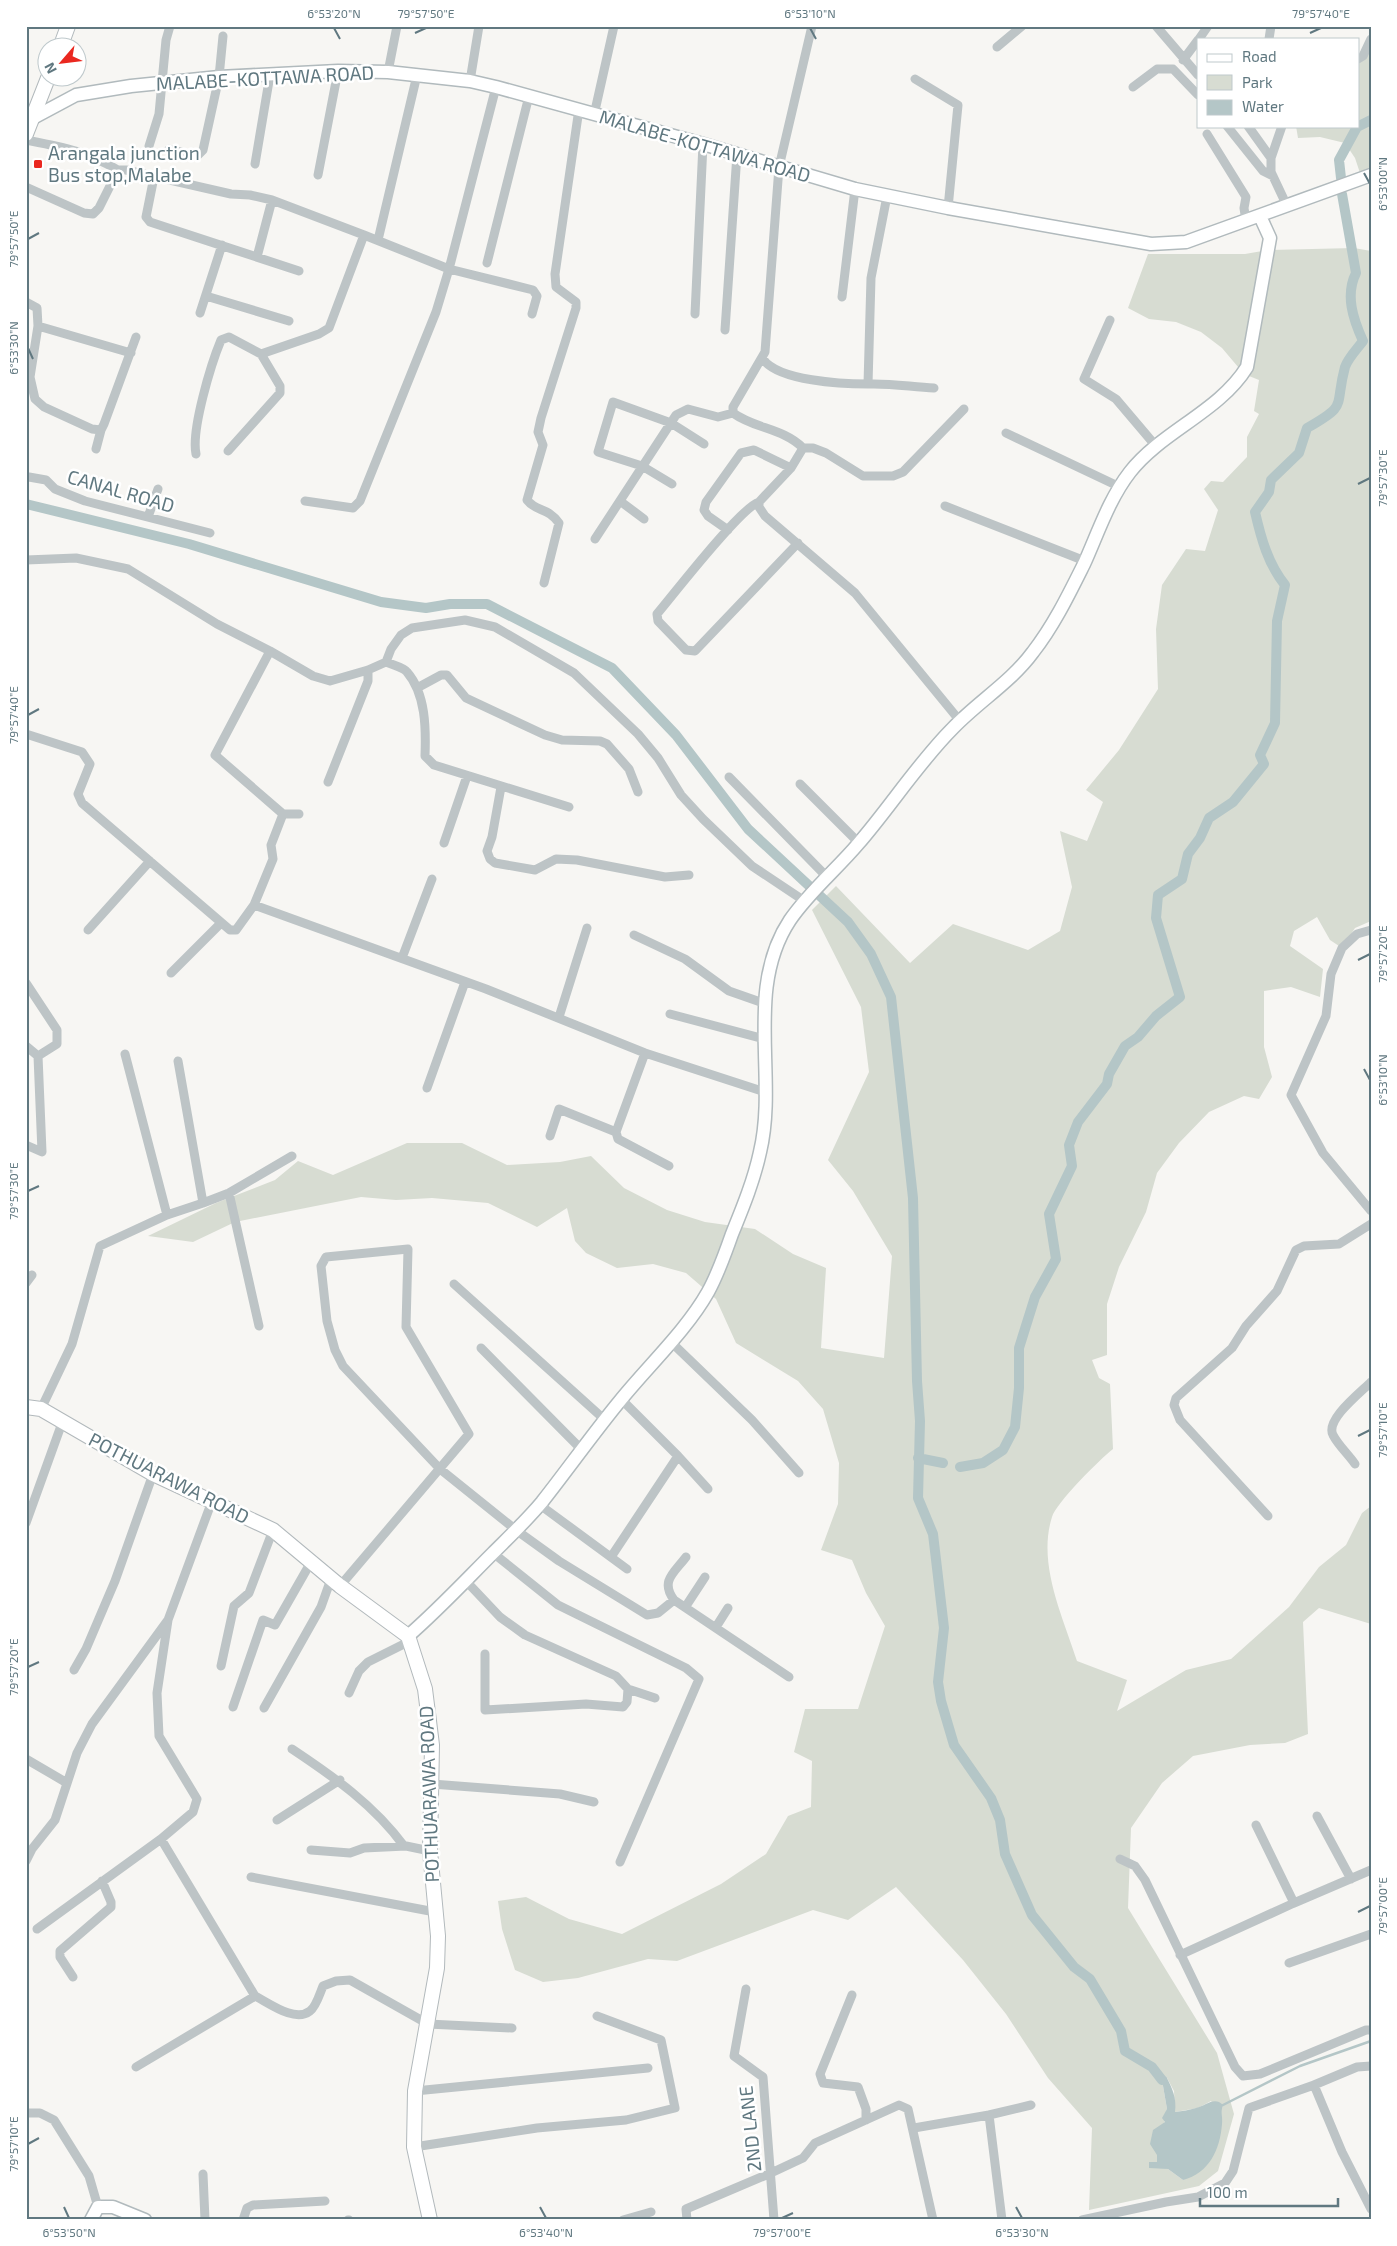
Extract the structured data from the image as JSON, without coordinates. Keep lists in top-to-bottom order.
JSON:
{
  "streets": {
    "main road": ["POTHUARAWA ROAD"],
    "street": ["MALABE-KOTTAWA ROAD", "CANAL ROAD", "2ND LANE"]
  },
  "places": {
    "transit": ["Arangala junction Bus stop,Malabe"]
  },
  "legend": ["Road", "Park", "Water"],
  "scale_bar": "100 m",
  "north": "bottom left",
  "coordinates": [
    "6°53'20\"N",
    "79°57'50\"E",
    "6°53'10\"N",
    "79°57'40\"E",
    "6°53'00\"N",
    "6°53'30\"N",
    "79°57'30\"E",
    "79°57'20\"E",
    "79°57'10\"E",
    "79°57'00\"E",
    "6°53'50\"N",
    "6°53'40\"N"
  ]
}
